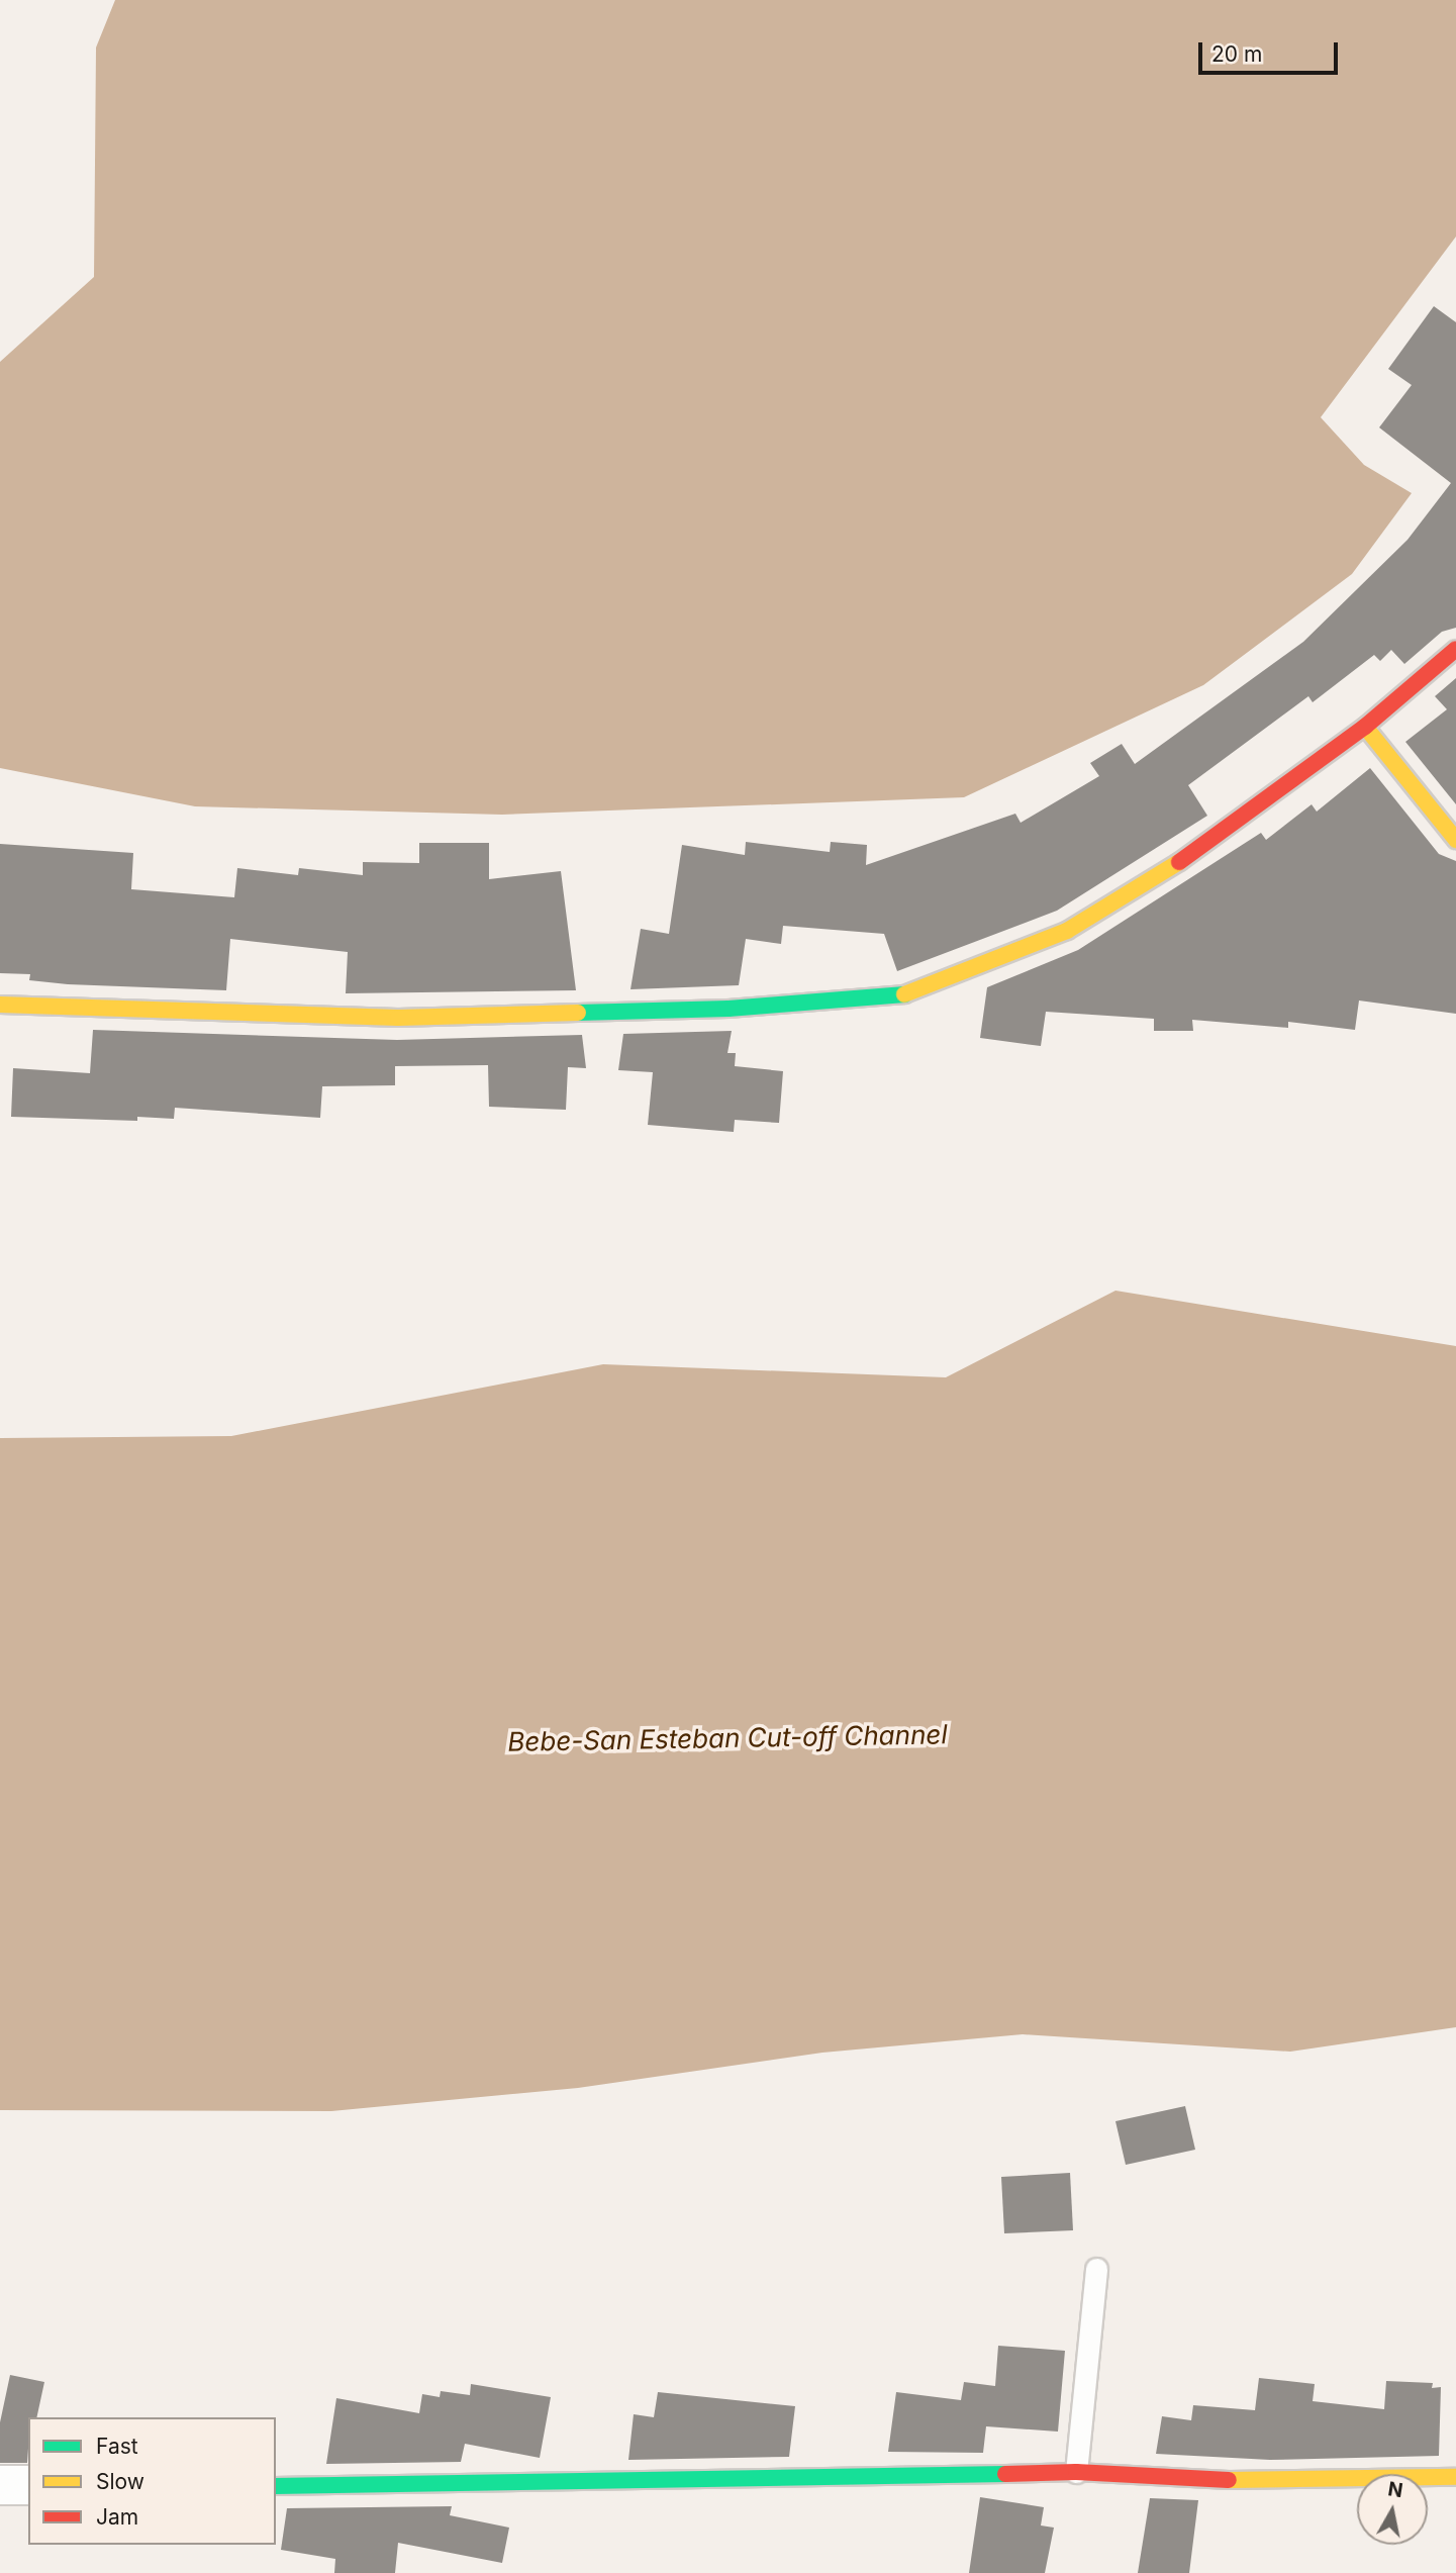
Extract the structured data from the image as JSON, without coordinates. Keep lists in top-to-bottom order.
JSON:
{
  "water": ["Bebe-San Esteban Cut-off Channel"],
  "legend": ["Fast", "Slow", "Jam"],
  "scale_bar": "20 m",
  "north": "top"
}
